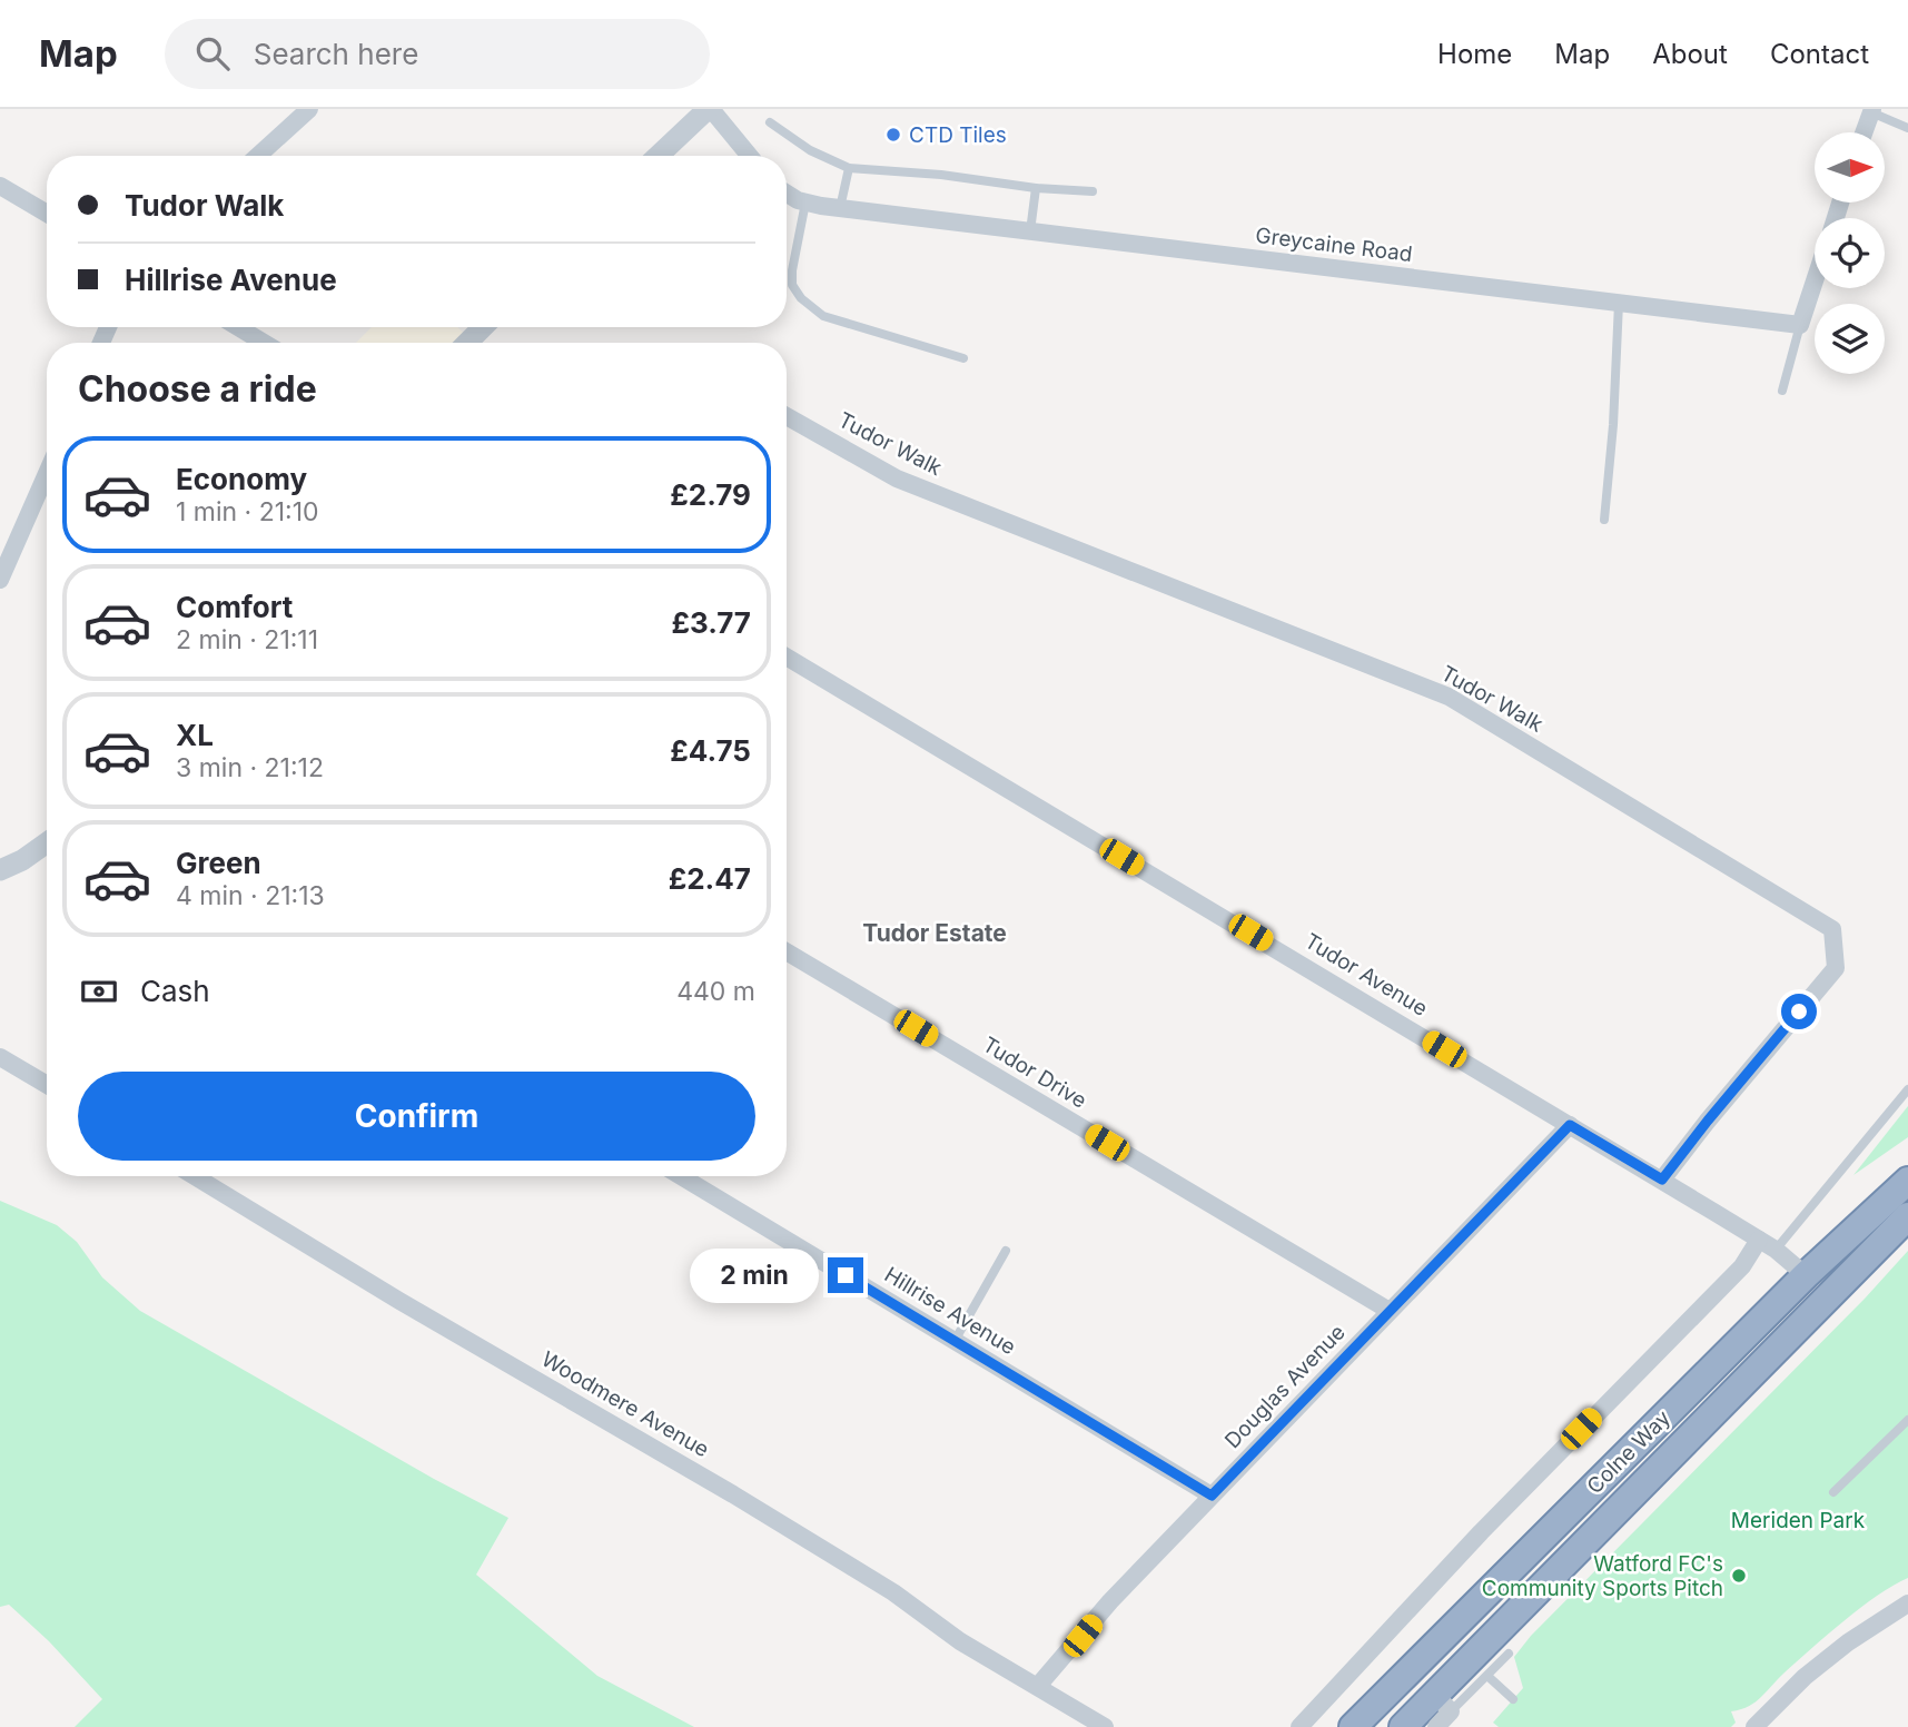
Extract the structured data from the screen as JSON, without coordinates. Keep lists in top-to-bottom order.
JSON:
{
  "streets": {
    "highway": ["Colne Way"],
    "street": [
      "Greycaine Road",
      "Tudor Walk",
      "Tudor Avenue",
      "Tudor Drive",
      "Hillrise Avenue",
      "Douglas Avenue",
      "Woodmere Avenue"
    ]
  },
  "crossings": [
    ["Tudor Walk", "Tudor Avenue"],
    ["Tudor Avenue", "Douglas Avenue"],
    ["Tudor Avenue", "Colne Way"],
    ["Tudor Drive", "Douglas Avenue"],
    ["Hillrise Avenue", "Douglas Avenue"],
    ["Douglas Avenue", "Woodmere Avenue"]
  ],
  "districts": ["Tudor Estate"],
  "parks": ["Meriden Park"],
  "places": ["CTD Tiles", "Watford FC's Community Sports Pitch"],
  "north": "right",
  "page": {
    "header": "Map",
    "search": "Search here",
    "nav": [
      "Home",
      "Map",
      "About",
      "Contact"
    ],
    "banner": ["Tudor Walk", "Hillrise Avenue"],
    "heading": "Choose a ride",
    "list": [
      {
        "name": "Economy",
        "note": "1 min · 21:10",
        "value": "£2.79"
      },
      {
        "name": "Comfort",
        "note": "2 min · 21:11",
        "value": "£3.77"
      },
      {
        "name": "XL",
        "note": "3 min · 21:12",
        "value": "£4.75"
      },
      {
        "name": "Green",
        "note": "4 min · 21:13",
        "value": "£2.47"
      }
    ],
    "pay": ["Cash", "440 m"],
    "buttons": "Confirm",
    "bubble": "2 min"
  }
}
